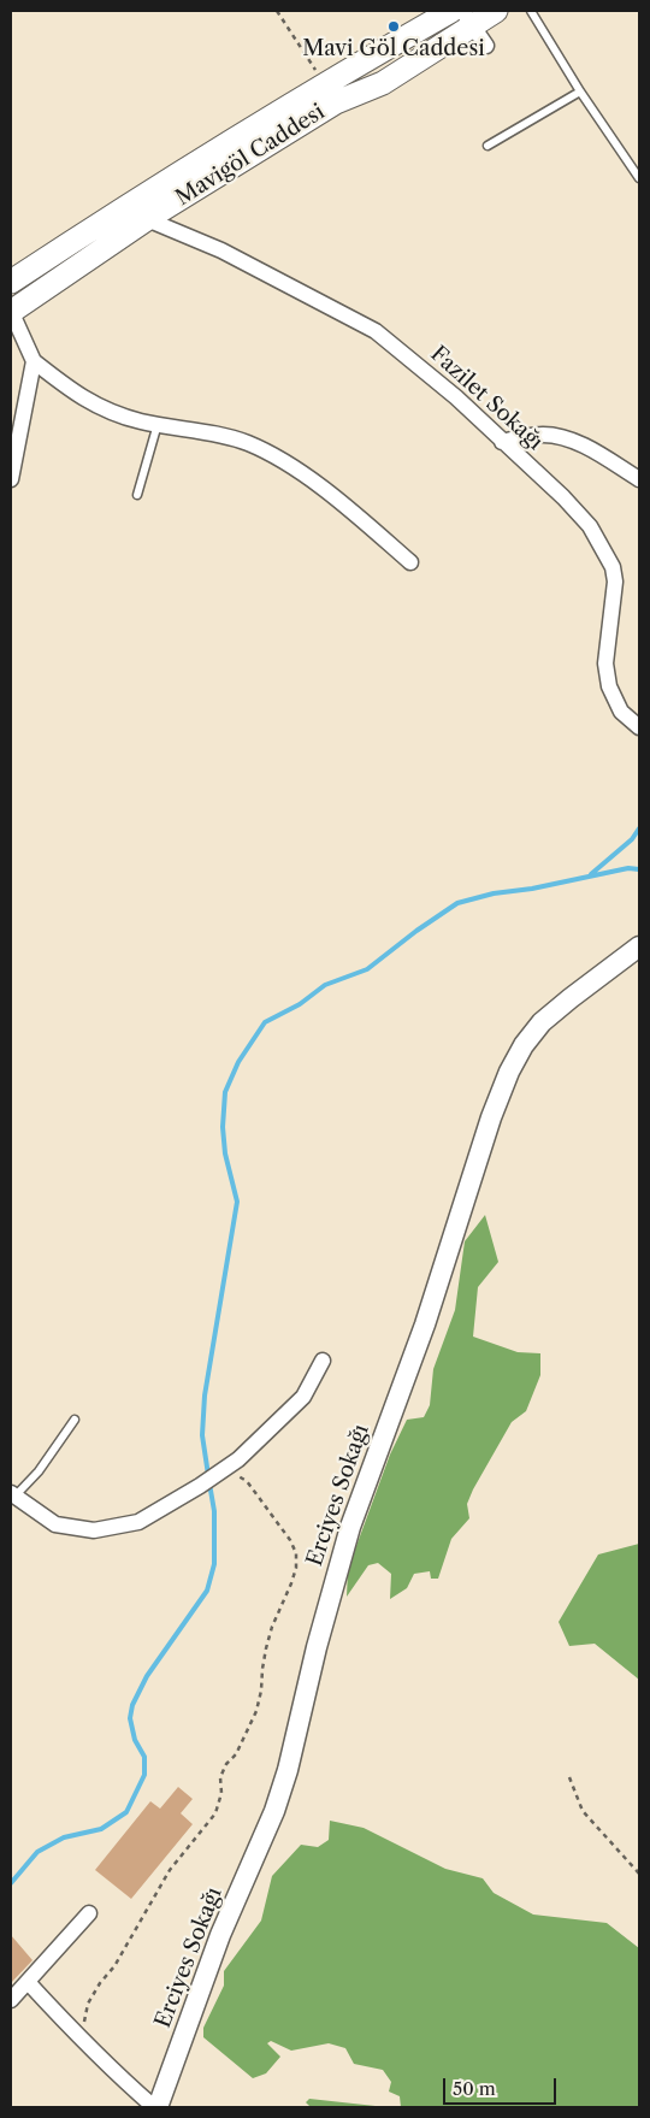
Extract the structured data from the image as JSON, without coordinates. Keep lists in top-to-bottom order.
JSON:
{
  "streets": {
    "main road": ["Mavigöl Caddesi"],
    "street": ["Fazilet Sokağı", "Erciyes Sokağı"]
  },
  "crossings": [
    ["Mavigöl Caddesi", "Fazilet Sokağı"]
  ],
  "places": ["Mavi Göl Caddesi"],
  "scale_bar": "50 m"
}
